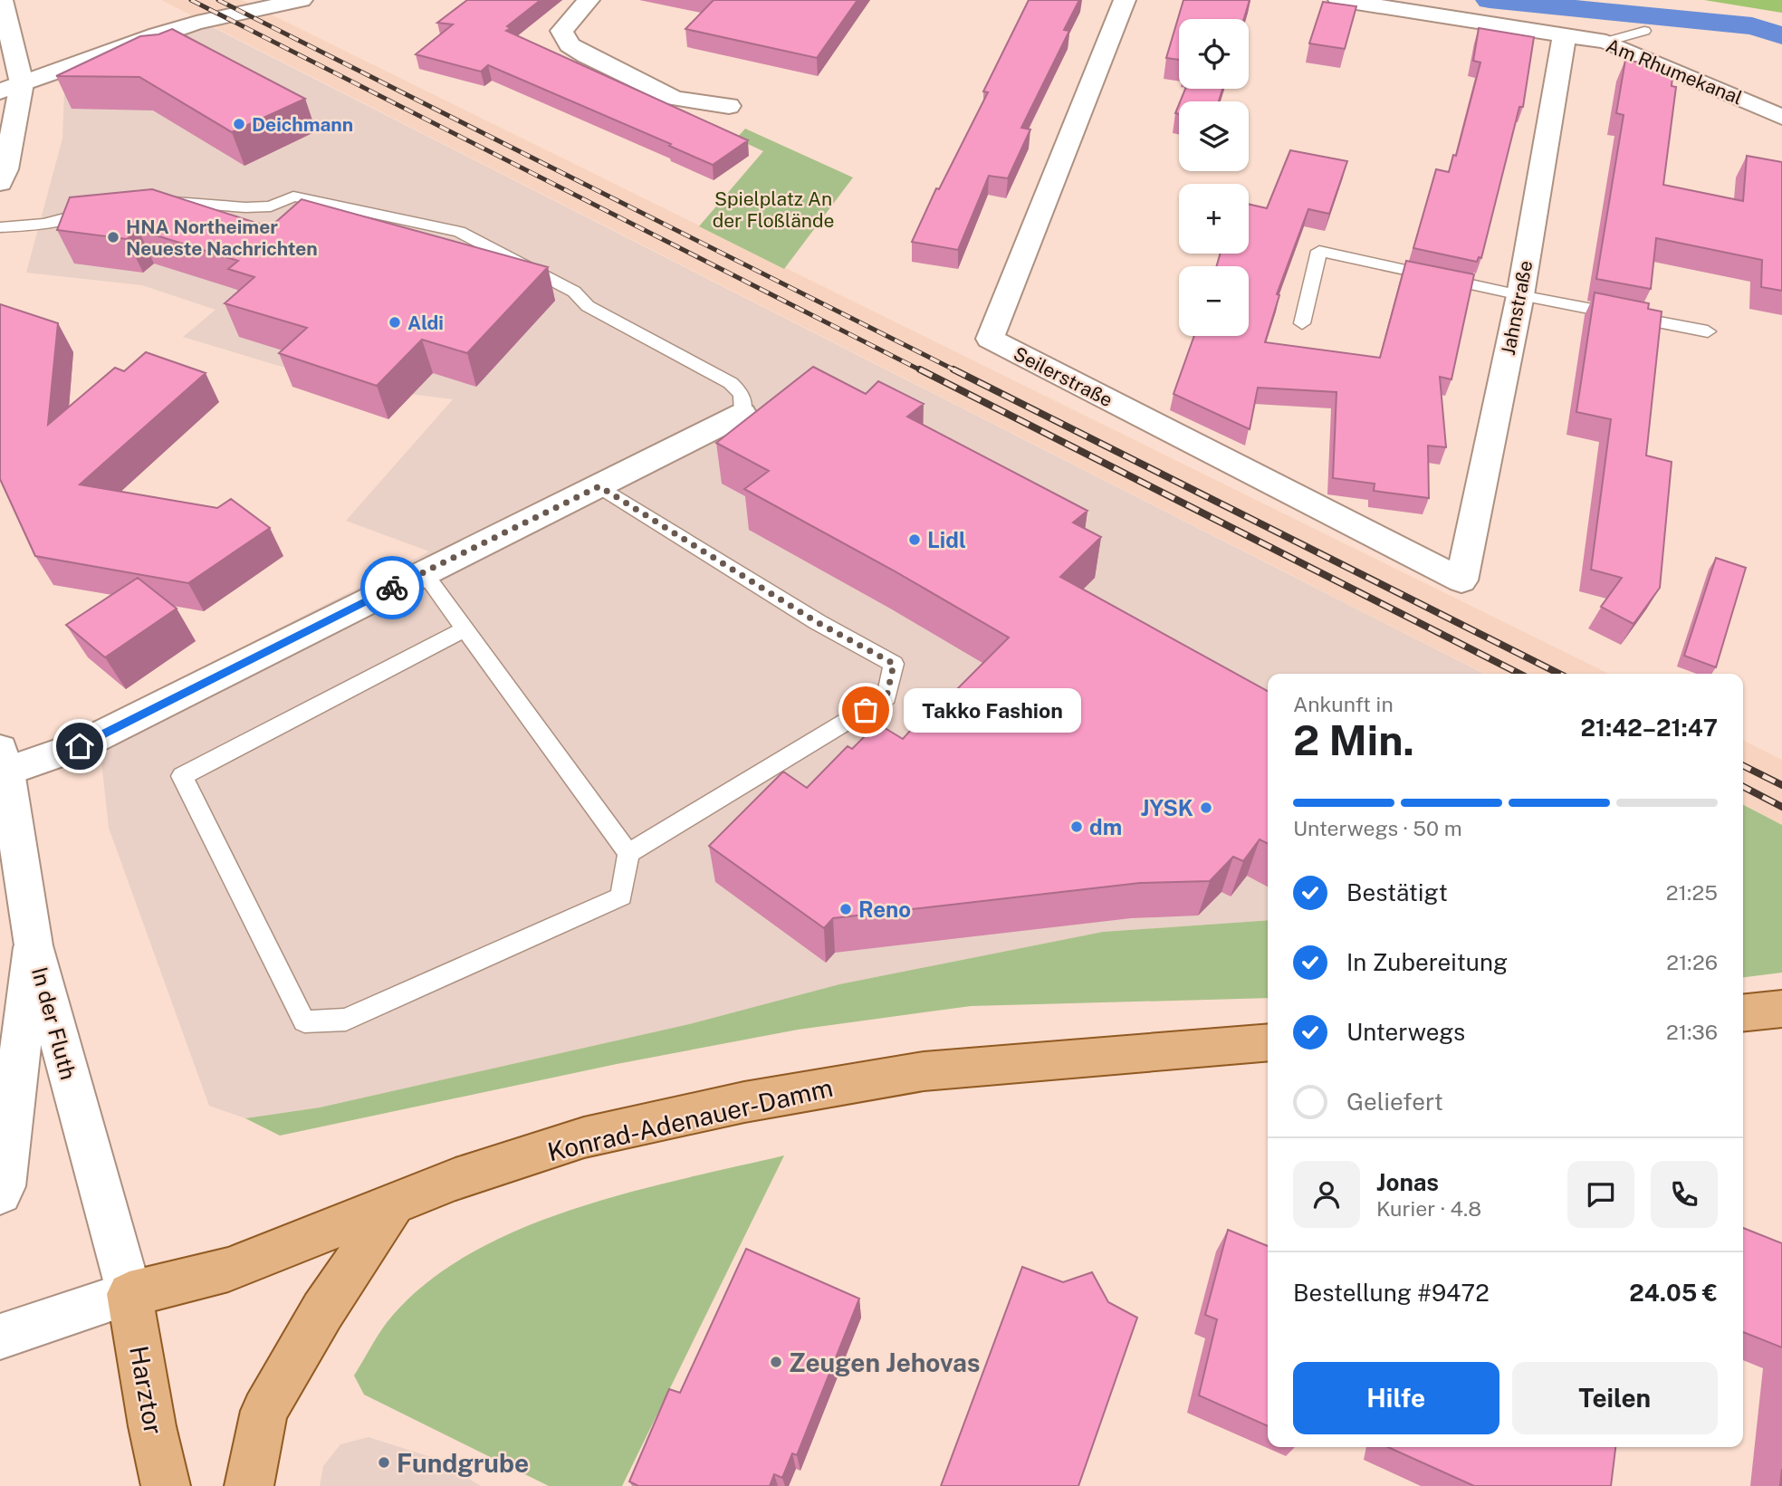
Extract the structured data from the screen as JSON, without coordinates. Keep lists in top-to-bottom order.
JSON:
{
  "streets": {
    "main road": ["Konrad-Adenauer-Damm", "Harztor"],
    "street": [
      "Am Rhumekanal",
      "Jahnstraße",
      "Seilerstraße",
      "In der Fluth"
    ]
  },
  "crossings": [
    ["Am Rhumekanal", "Jahnstraße"],
    ["Jahnstraße", "Seilerstraße"],
    ["In der Fluth", "Konrad-Adenauer-Damm"],
    ["In der Fluth", "Harztor"],
    ["Konrad-Adenauer-Damm", "Harztor"]
  ],
  "parks": ["Spielplatz An der Floßlände"],
  "places": [
    "Deichmann",
    "HNA Northeimer Neueste Nachrichten",
    "Aldi",
    "Lidl",
    "Takko Fashion",
    "JYSK",
    "dm",
    "Reno",
    "Zeugen Jehovas",
    "Fundgrube"
  ],
  "page": {
    "map_buttons": ["+", "−"],
    "heading": ["2 Min.", "Ankunft in", "21:42–21:47"],
    "panel": [
      "Jonas",
      "Kurier · 4.8",
      "Bestellung #9472",
      "24.05 €"
    ],
    "bubble": "Takko Fashion",
    "bar": "Unterwegs · 50 m",
    "list": [
      ["Bestätigt", "21:25"],
      ["In Zubereitung", "21:26"],
      ["Unterwegs", "21:36"],
      "Geliefert"
    ],
    "buttons": ["Hilfe", "Teilen"]
  }
}
